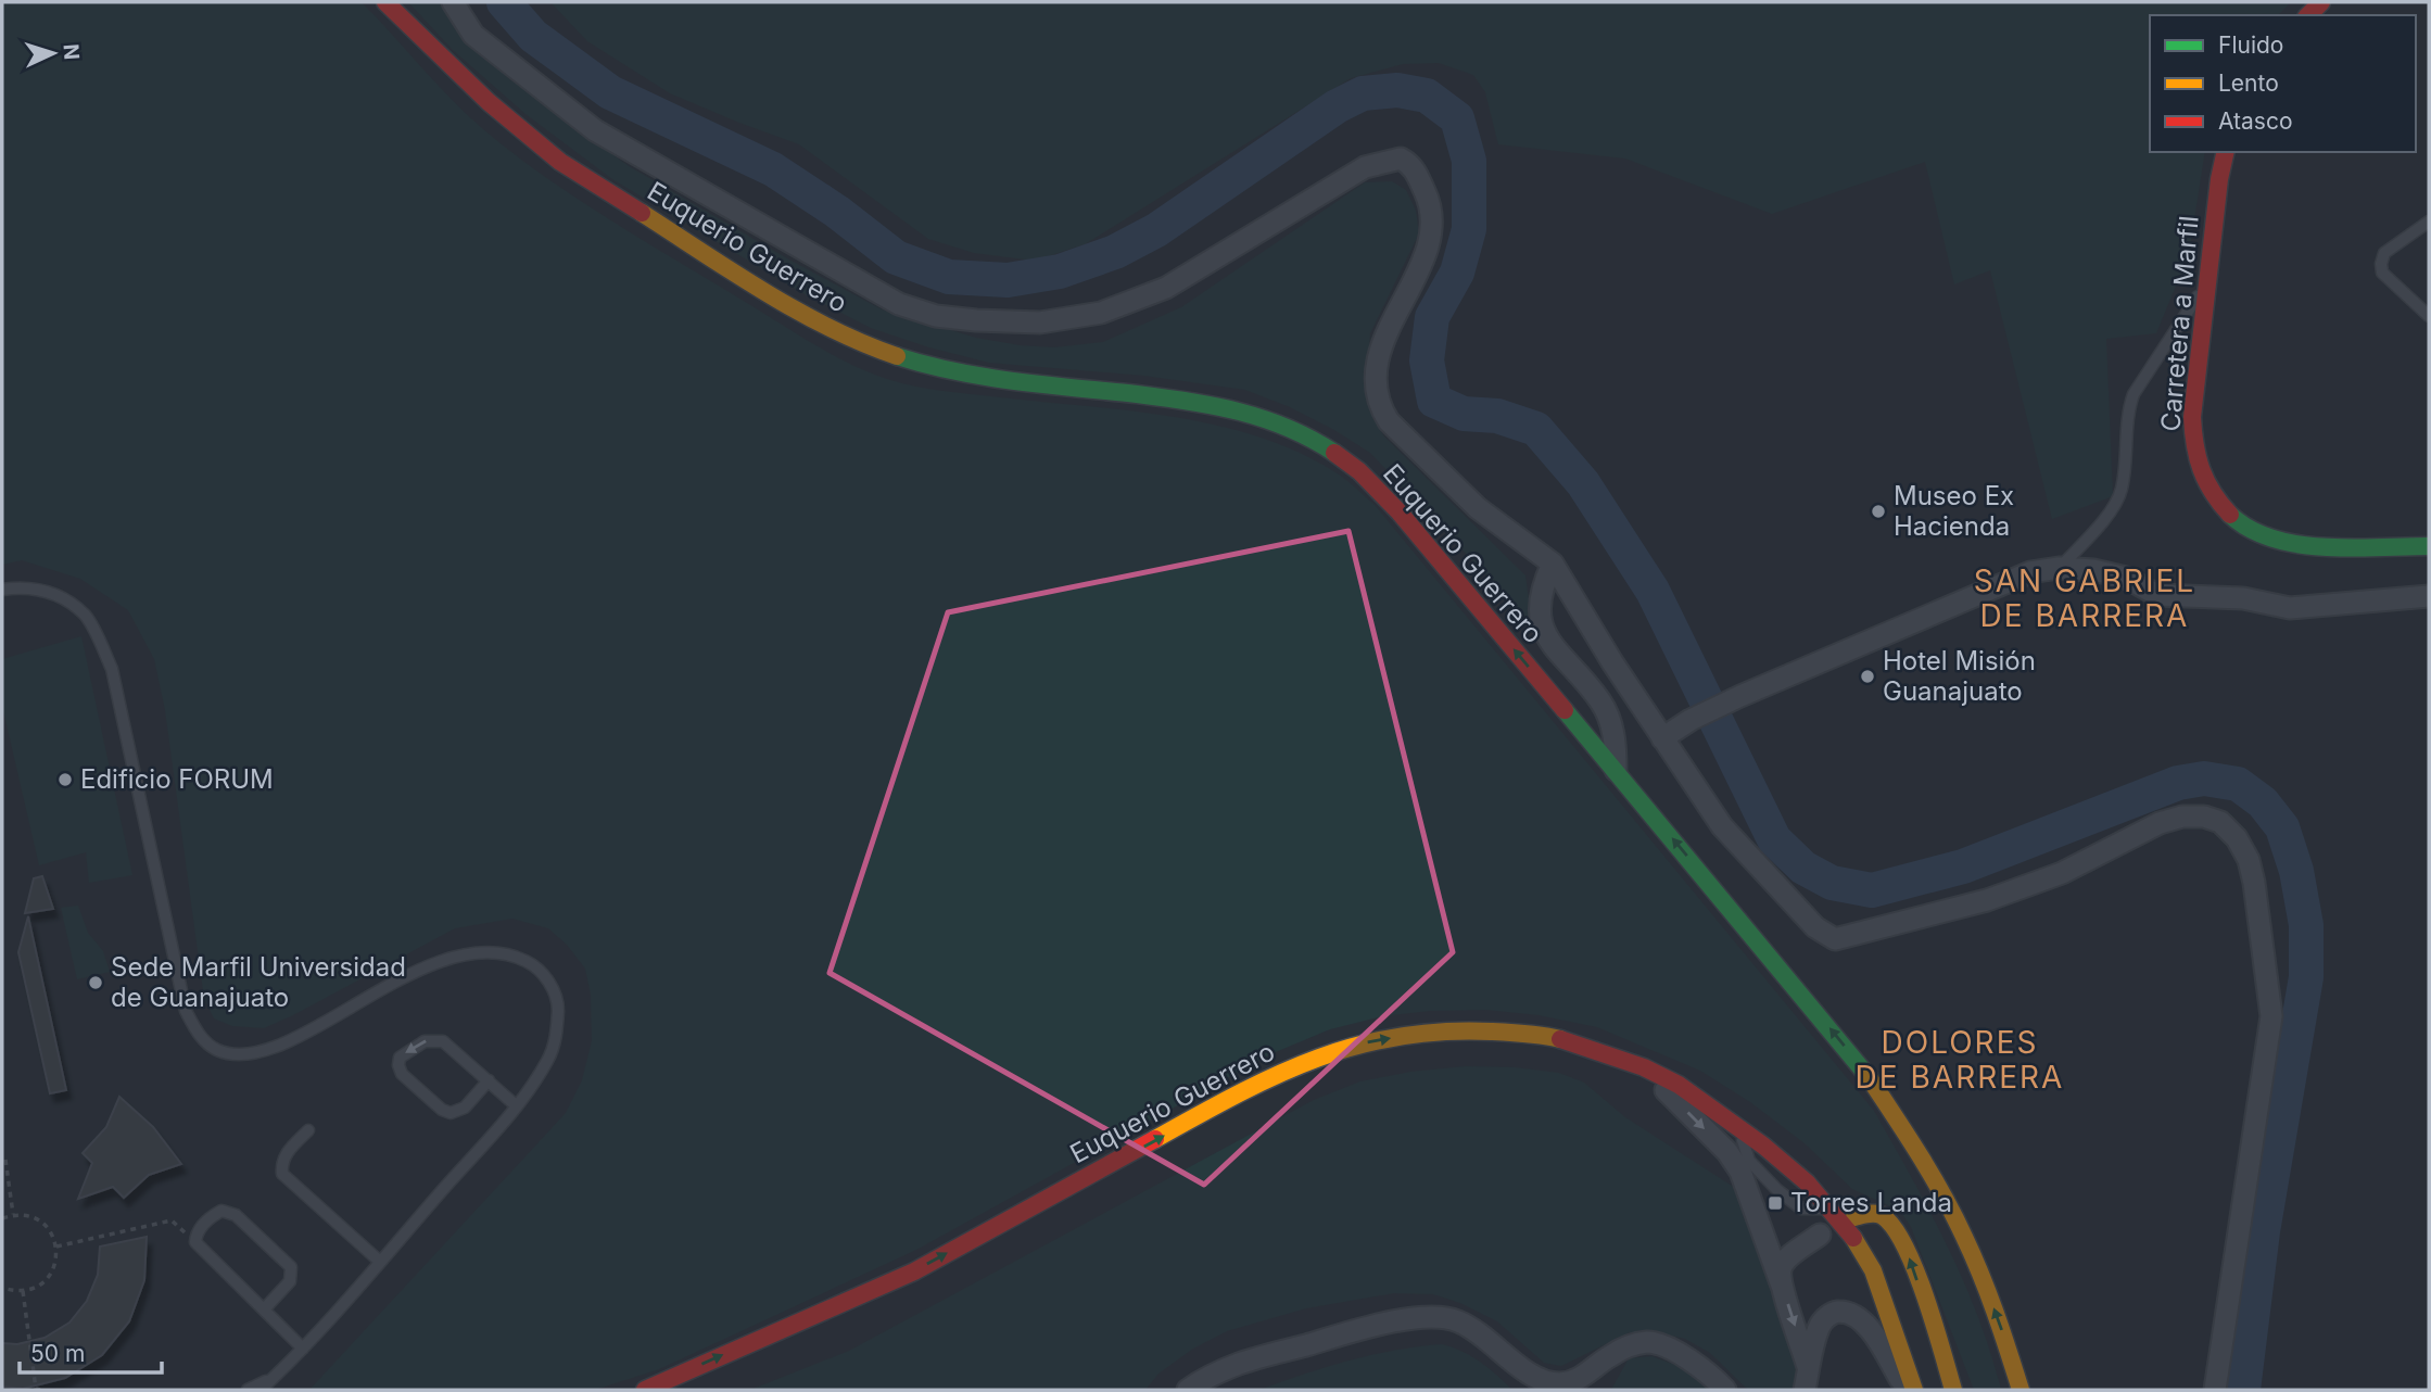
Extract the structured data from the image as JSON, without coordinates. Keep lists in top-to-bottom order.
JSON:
{
  "streets": {
    "main road": ["Euquerio Guerrero", "Carretera a Marfil"]
  },
  "districts": ["SAN GABRIEL DE BARRERA", "DOLORES DE BARRERA"],
  "places": {
    "other": [
      "Museo Ex Hacienda",
      "Hotel Misión Guanajuato",
      "Edificio FORUM",
      "Sede Marfil Universidad de Guanajuato"
    ],
    "transit": ["Torres Landa"]
  },
  "legend": ["Fluido", "Lento", "Atasco"],
  "scale_bar": "50 m",
  "north": "right"
}
